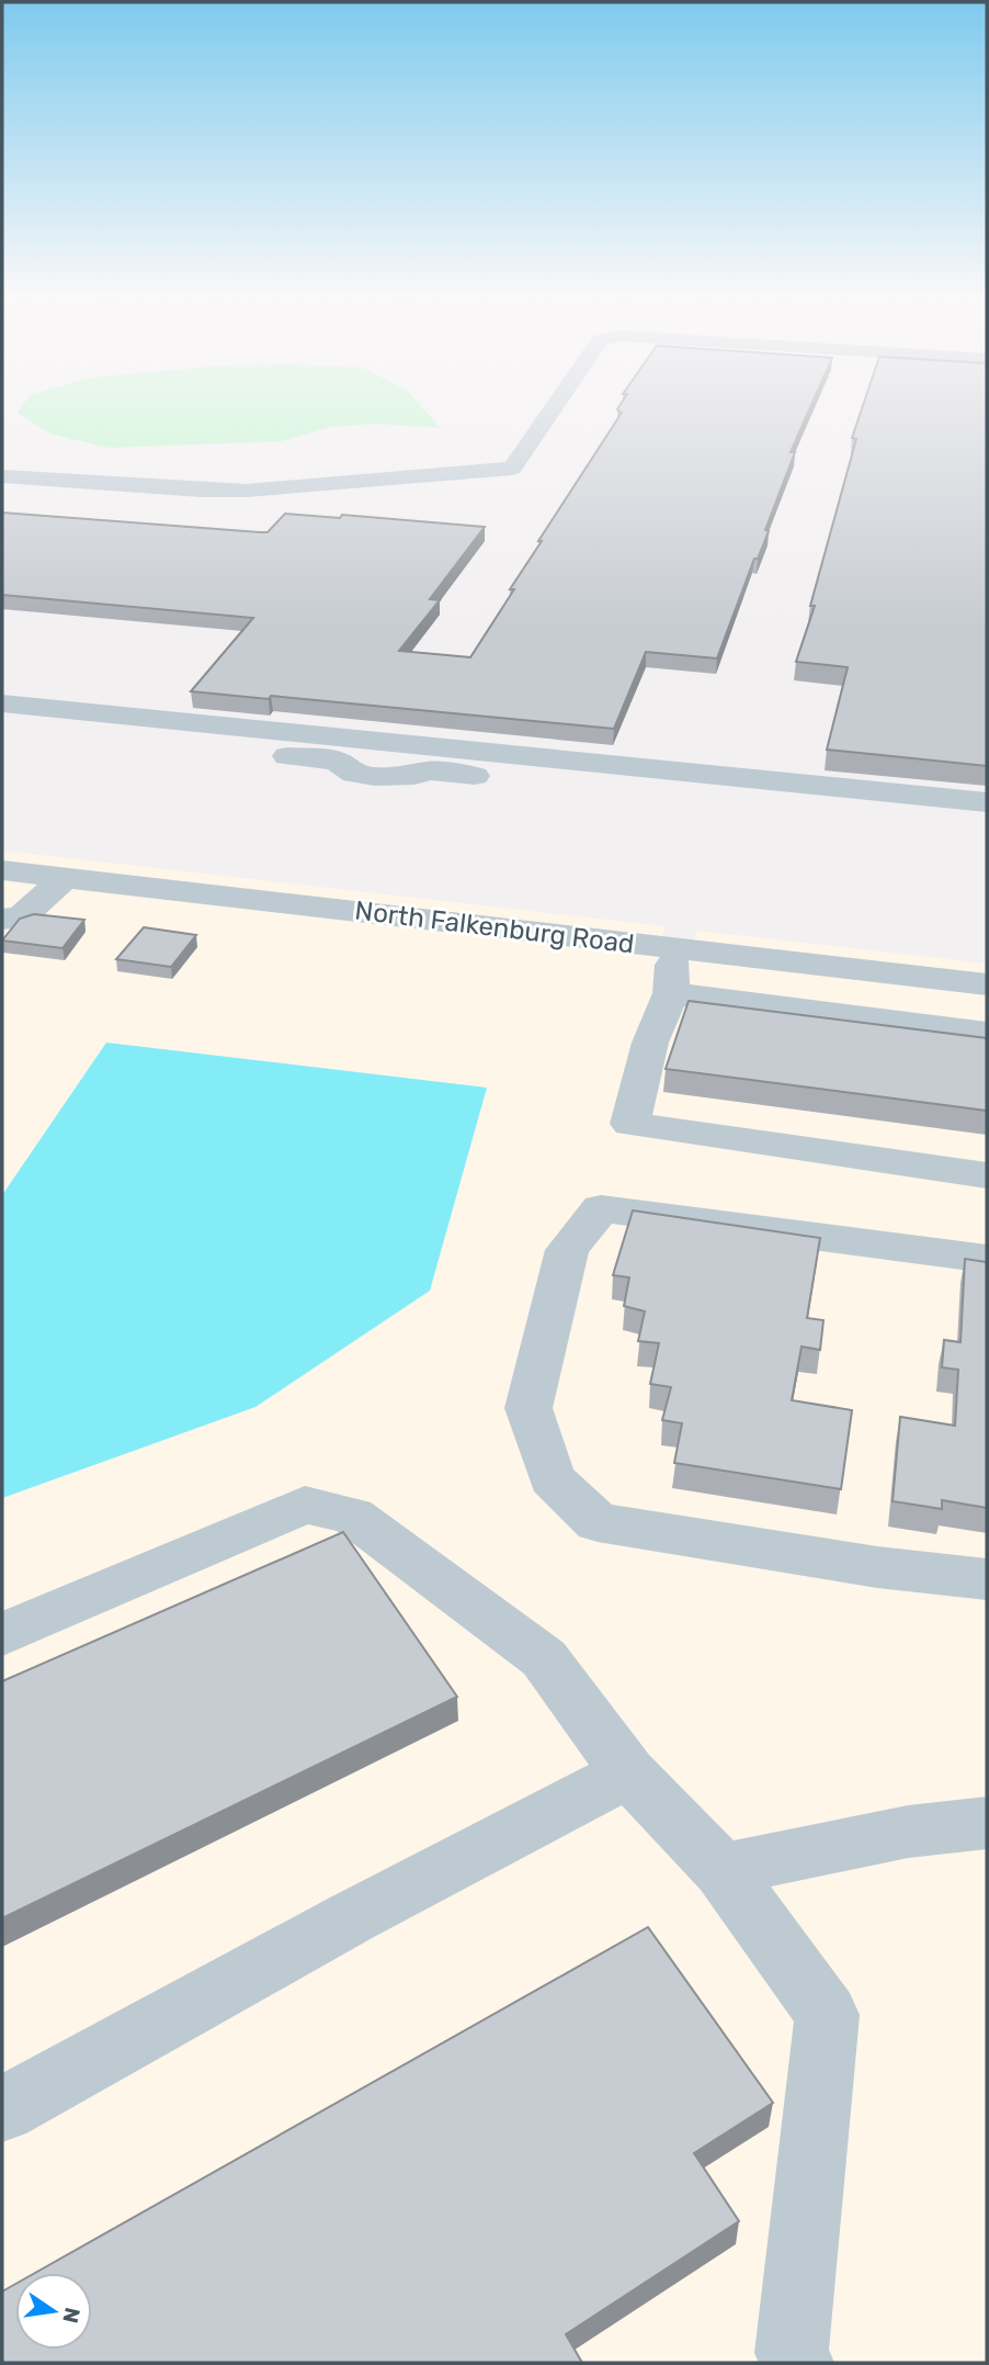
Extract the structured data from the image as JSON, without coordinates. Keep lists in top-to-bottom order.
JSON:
{
  "streets": {
    "street": ["North Falkenburg Road"]
  },
  "north": "right"
}
